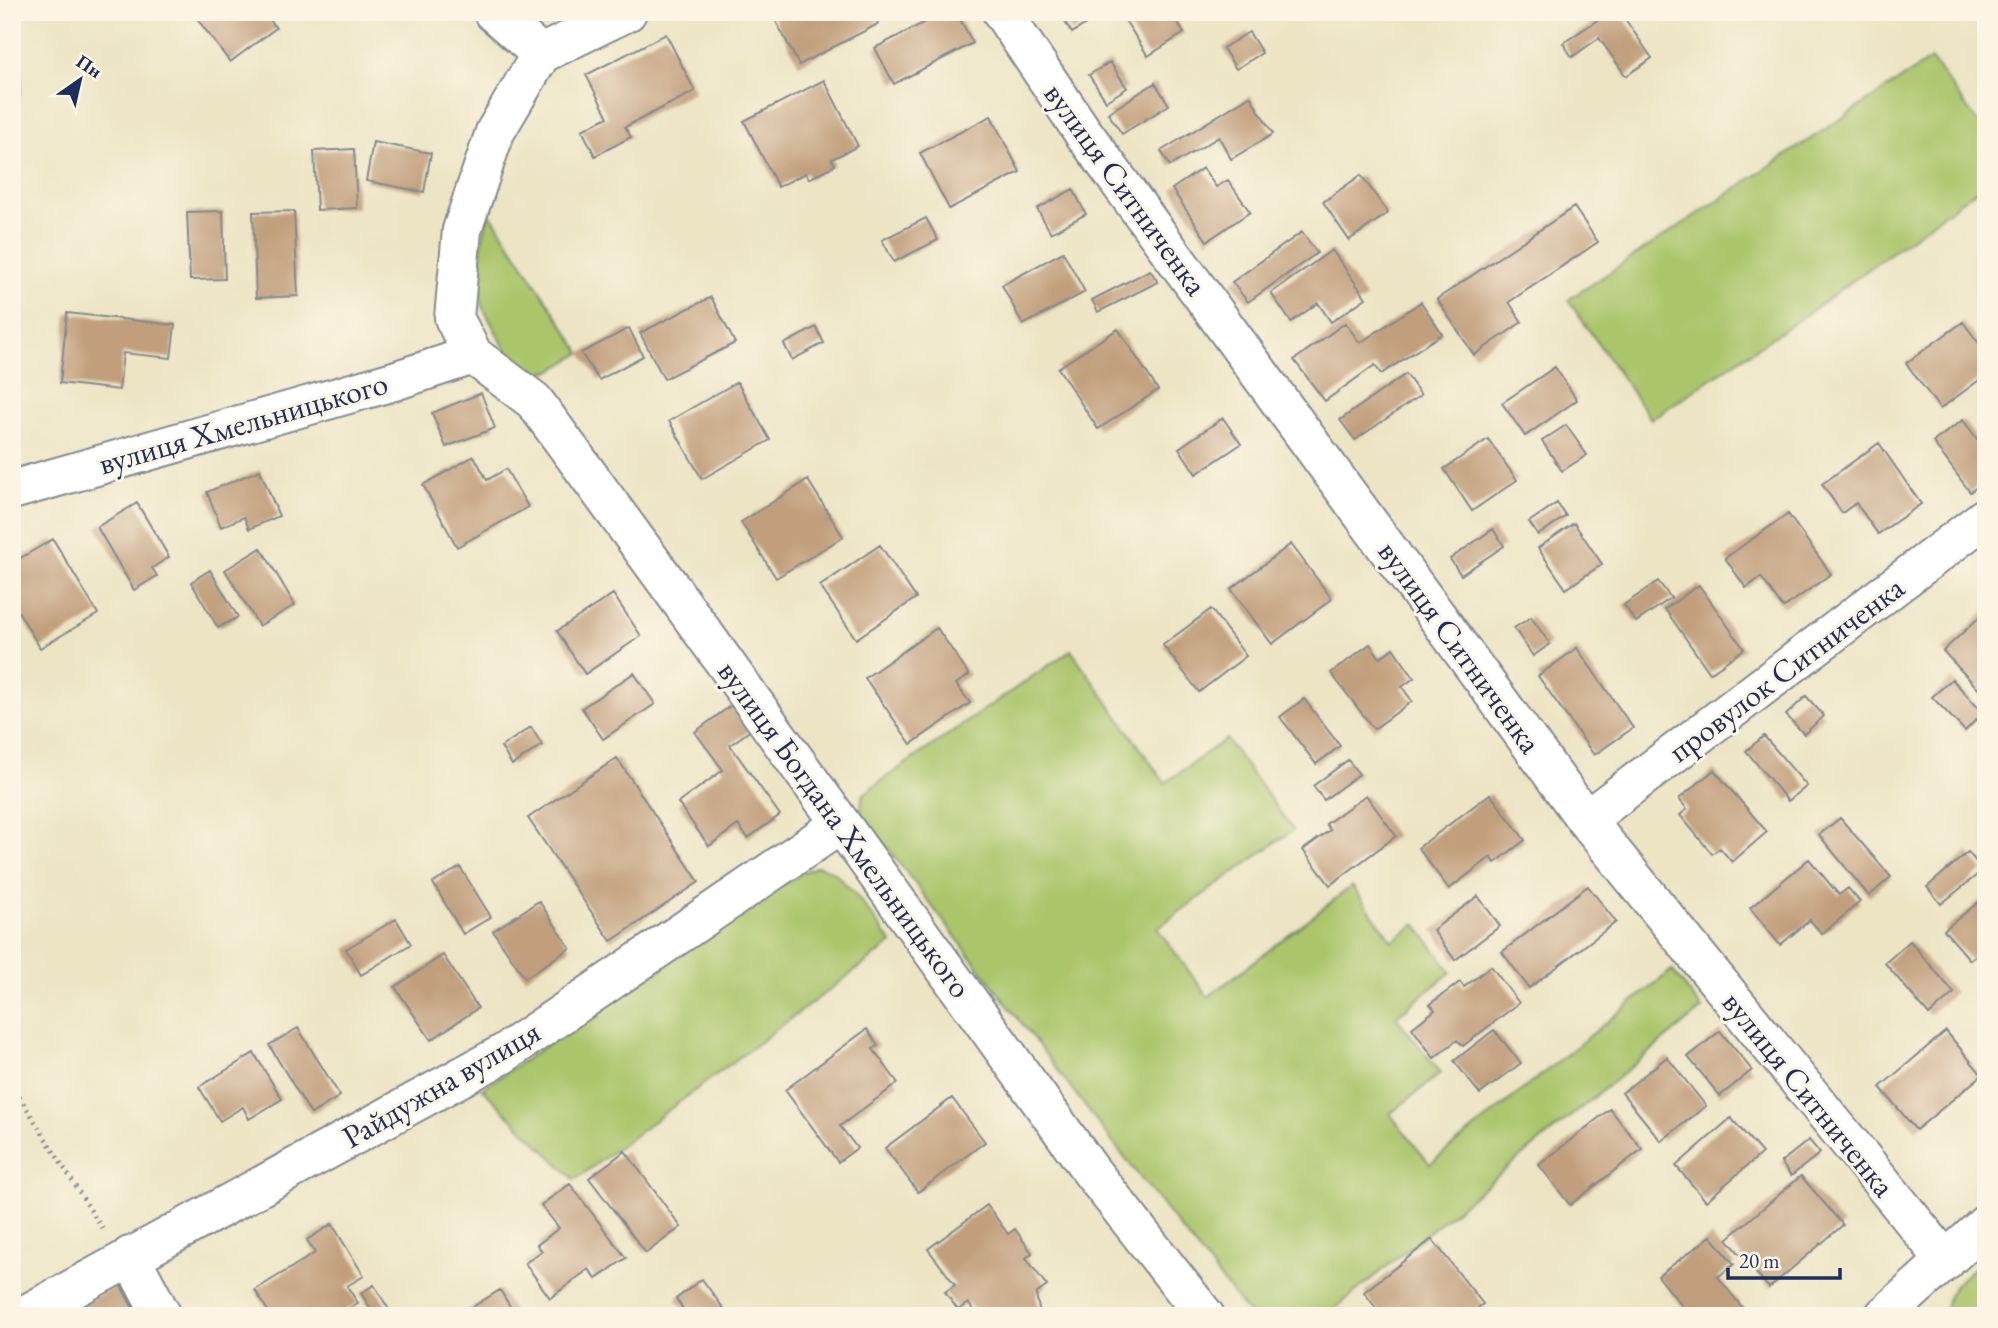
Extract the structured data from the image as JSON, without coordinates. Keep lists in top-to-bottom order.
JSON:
{
  "streets": {
    "street": [
      "вулиця Ситниченка",
      "вулиця Хмельницького",
      "провулок Ситниченка",
      "вулиця Богдана Хмельницького",
      "Райдужна вулиця"
    ]
  },
  "crossings": [
    ["вулиця Ситниченка", "провулок Ситниченка"],
    ["вулиця Хмельницького", "вулиця Богдана Хмельницького"],
    ["вулиця Богдана Хмельницького", "Райдужна вулиця"]
  ],
  "scale_bar": "20 m",
  "north": "top right"
}
